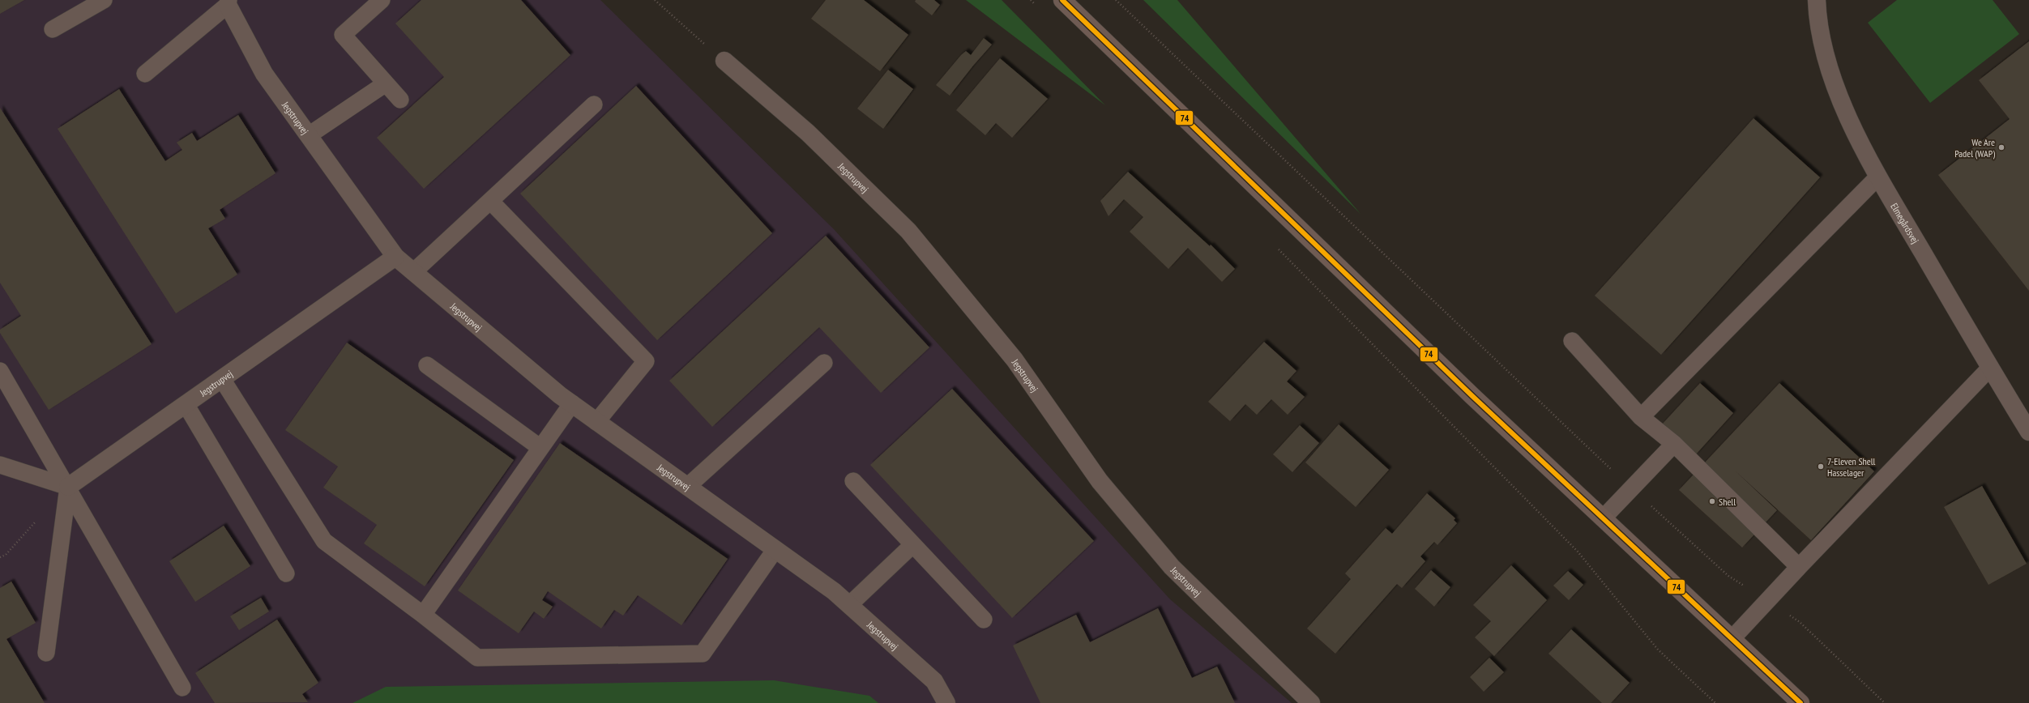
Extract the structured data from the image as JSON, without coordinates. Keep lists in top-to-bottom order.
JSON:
{
  "streets": {
    "street": ["Jegstrupvej", "Elmegårdsvej"]
  },
  "places": ["We Are Padel (WAP)", "7-Eleven Shell Hasselager", "Shell"],
  "lines": ["transit line 74"]
}
